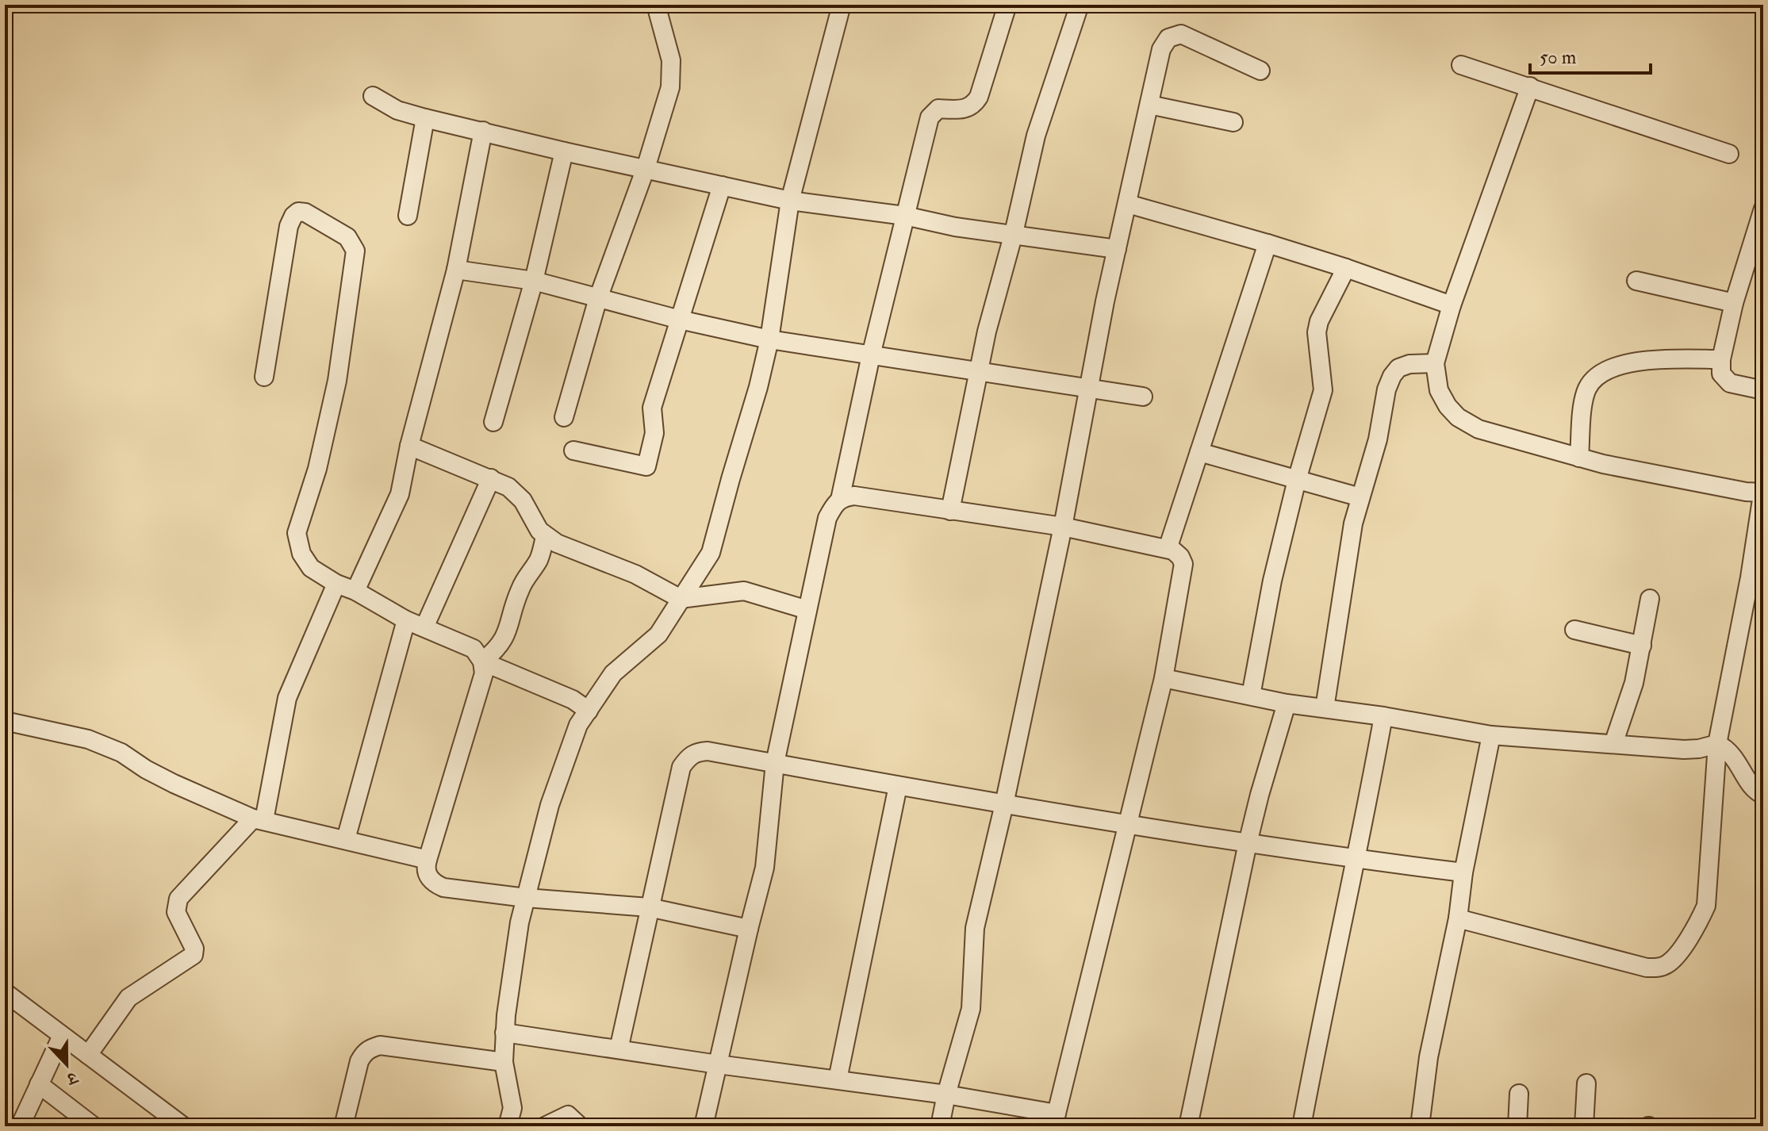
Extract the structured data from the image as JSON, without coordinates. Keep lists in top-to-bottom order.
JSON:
{
  "scale_bar": "50 m",
  "north": "bottom"
}
